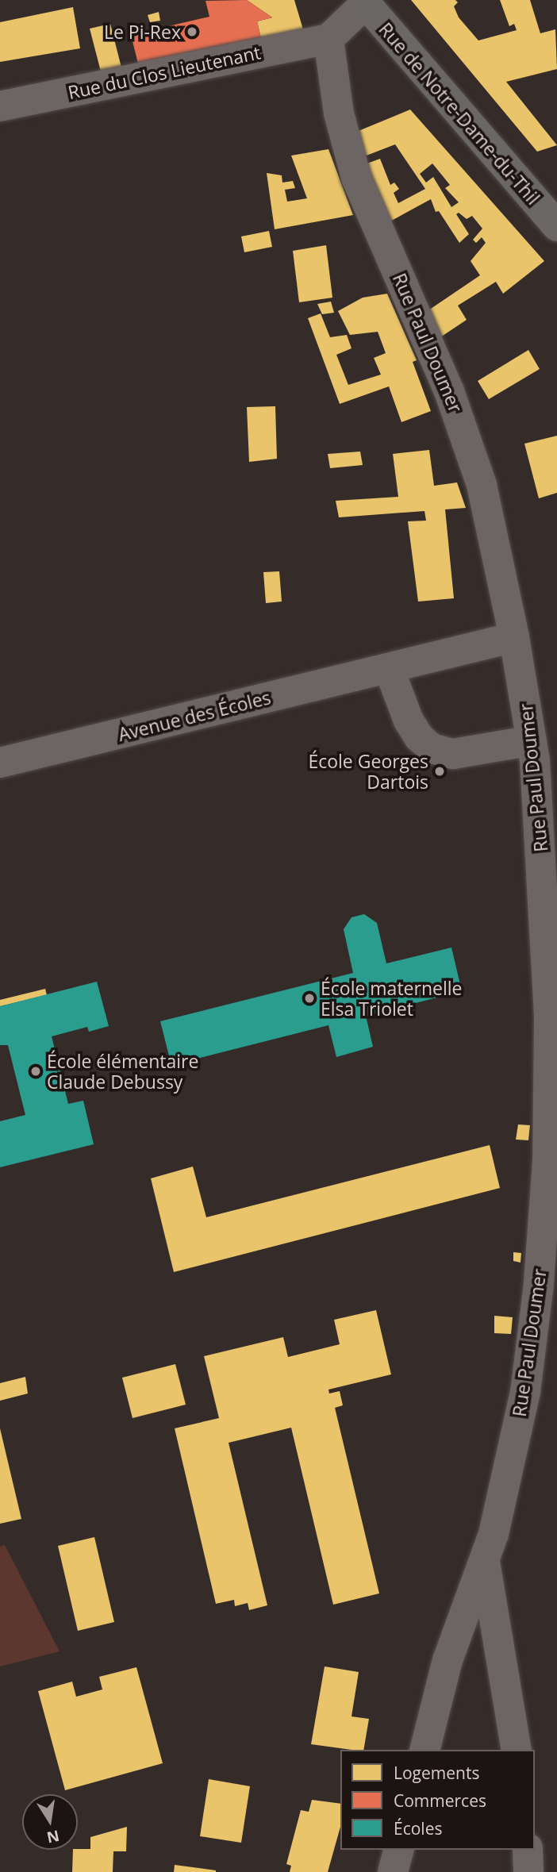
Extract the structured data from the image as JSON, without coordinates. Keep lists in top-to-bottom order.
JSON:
{
  "streets": {
    "main road": ["Rue de Notre-Dame-du-Thil"],
    "street": ["Rue du Clos Lieutenant", "Rue Paul Doumer", "Avenue des Écoles"]
  },
  "crossings": [
    ["Rue du Clos Lieutenant", "Rue Paul Doumer"],
    ["Rue Paul Doumer", "Avenue des Écoles"]
  ],
  "places": [
    "Le Pi-Rex",
    "École Georges Dartois",
    "École maternelle Elsa Triolet",
    "École élémentaire Claude Debussy"
  ],
  "legend": ["Logements", "Commerces", "Écoles"],
  "north": "bottom"
}
